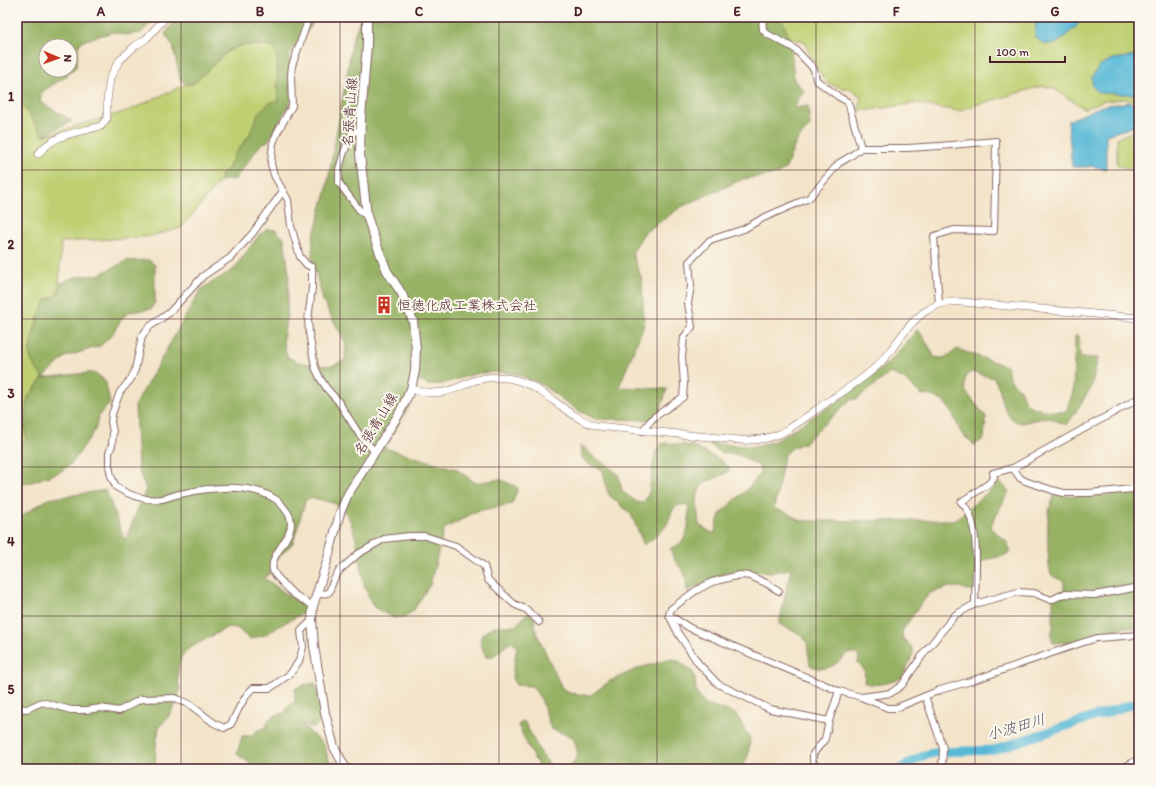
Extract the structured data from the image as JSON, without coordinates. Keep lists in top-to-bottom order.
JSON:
{
  "streets": {
    "main road": ["名張青山線"]
  },
  "water": ["小波田川"],
  "places": {
    "building": ["恒徳化成工業株式会社"]
  },
  "scale_bar": "100 m",
  "north": "right",
  "grid": {
    "columns": [
      "A",
      "B",
      "C",
      "D",
      "E",
      "F",
      "G"
    ],
    "rows": [
      "1",
      "2",
      "3",
      "4",
      "5"
    ]
  }
}
